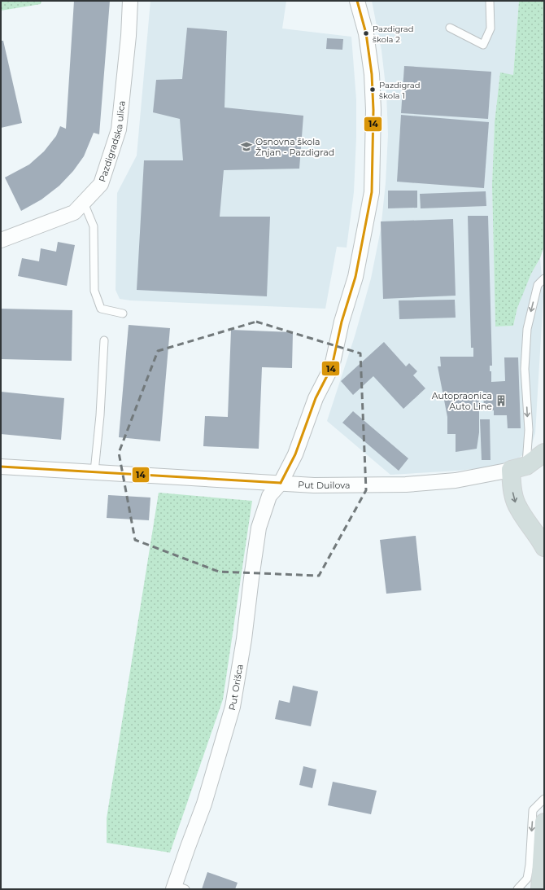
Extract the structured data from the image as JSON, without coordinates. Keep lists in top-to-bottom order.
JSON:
{
  "streets": {
    "street": ["Pazdigradska ulica", "Put Duilova", "Put Orišca"]
  },
  "crossings": [
    ["Put Duilova", "Put Orišca"]
  ],
  "places": {
    "other": ["Pazdigrad škola 2", "Pazdigrad škola 1"],
    "school or university": ["Osnovna škola Žnjan - Pazdigrad"],
    "building": ["Autopraonica Auto Line"]
  },
  "lines": ["transit line 14"]
}
